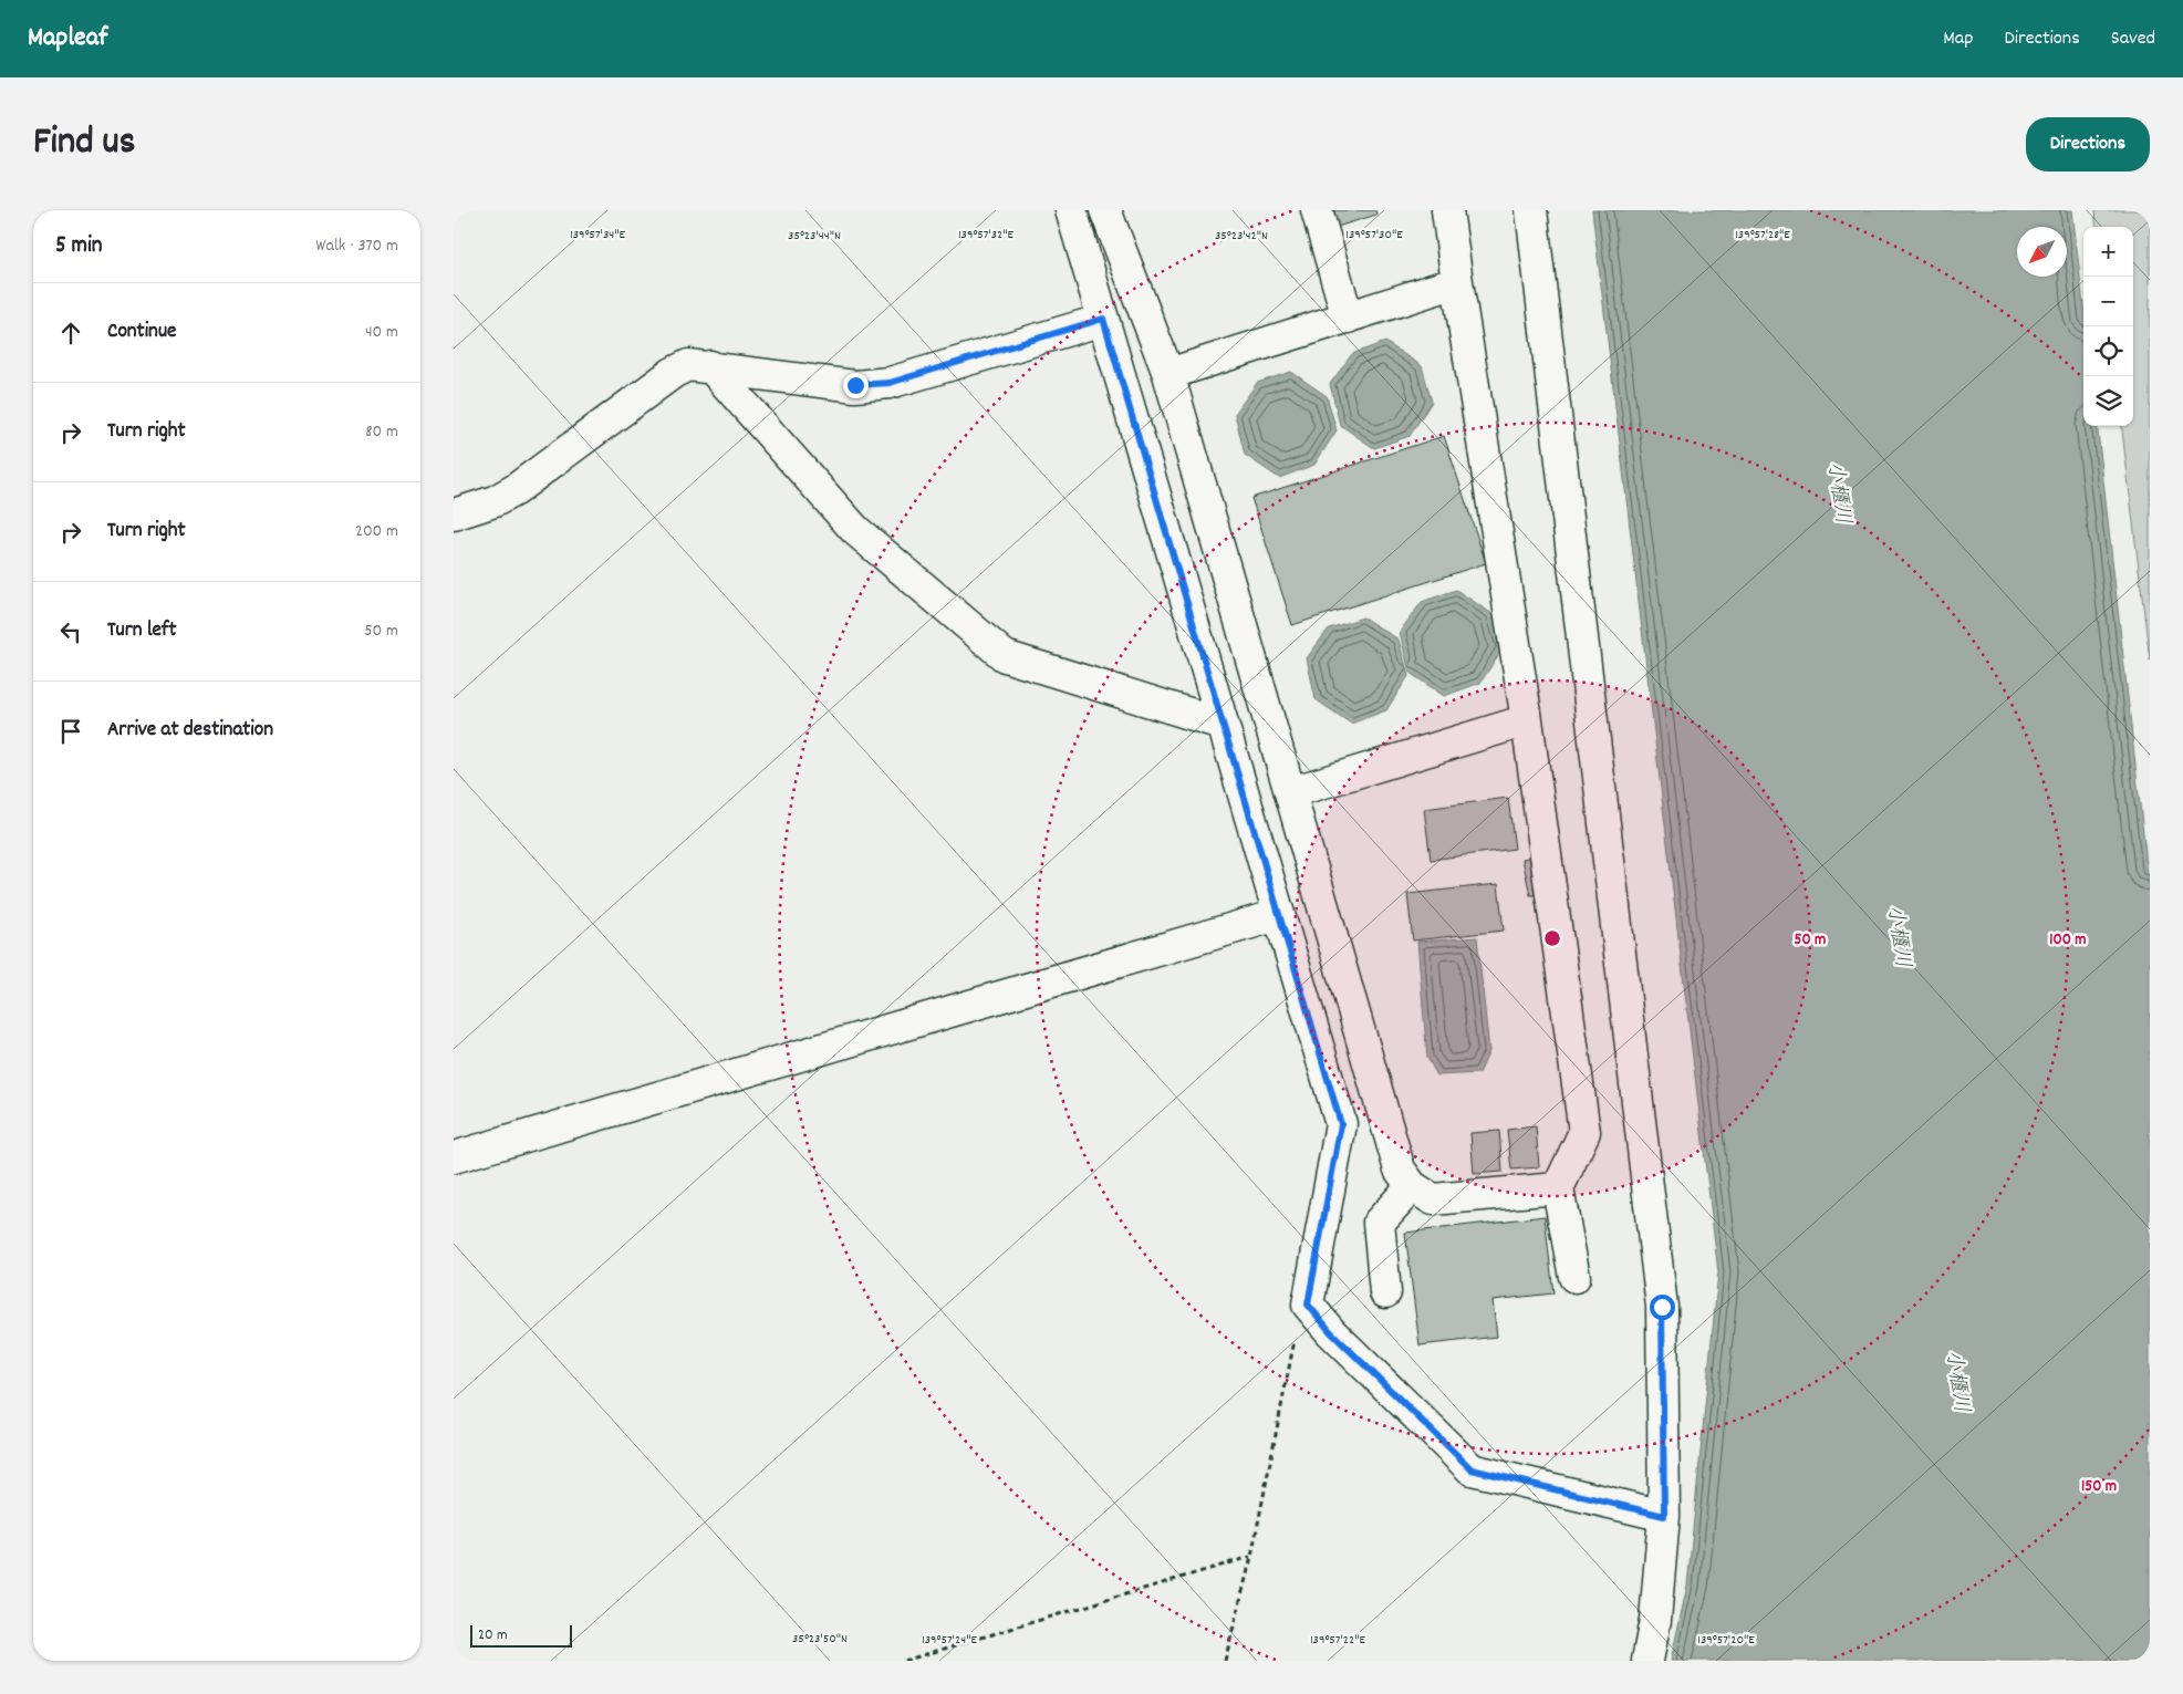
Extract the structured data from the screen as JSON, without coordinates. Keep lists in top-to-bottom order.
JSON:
{
  "water": ["小櫃川"],
  "scale_bar": "20 m",
  "north": "bottom left",
  "page": {
    "header": "Mapleaf",
    "nav": ["Map", "Directions", "Saved"],
    "title": "Find us",
    "buttons": "Directions",
    "heading": ["5 min", "Walk · 370 m"],
    "map_buttons": ["+", "−"],
    "list": [
      ["Continue", "40 m"],
      ["Turn right", "80 m"],
      ["Turn right", "200 m"],
      ["Turn left", "50 m"],
      "Arrive at destination"
    ],
    "scale": "20 m"
  },
  "coordinates": [
    "139°57'34\"E",
    "139°57'32\"E",
    "139°57'30\"E",
    "139°57'28\"E",
    "35°23'44\"N",
    "35°23'42\"N",
    "35°23'50\"N",
    "139°57'24\"E",
    "139°57'22\"E",
    "139°57'20\"E"
  ],
  "rings": ["50 m", "100 m", "150 m"]
}
